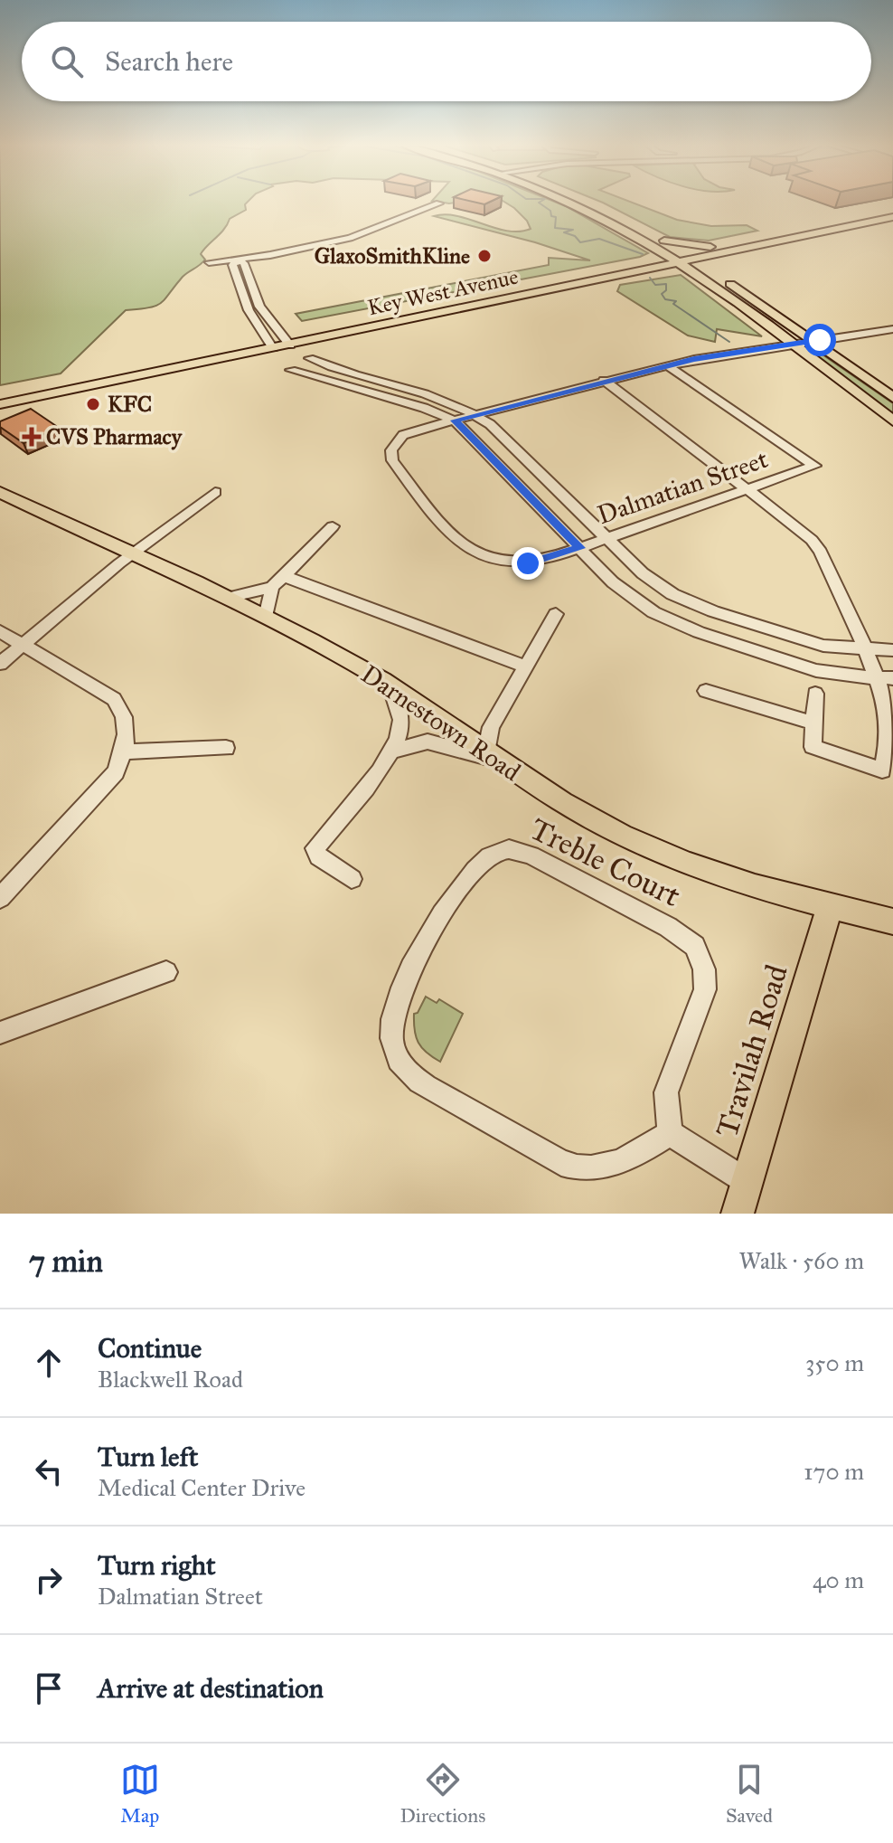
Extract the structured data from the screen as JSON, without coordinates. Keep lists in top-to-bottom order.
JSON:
{
  "streets": {
    "main road": ["Key West Avenue", "Darnestown Road", "Travilah Road"],
    "street": ["Dalmatian Street", "Treble Court"]
  },
  "crossings": [
    ["Darnestown Road", "Travilah Road"]
  ],
  "places": {
    "other": ["GlaxoSmithKline", "KFC"],
    "health": ["CVS Pharmacy"]
  },
  "page": {
    "search": "Search here",
    "heading": ["7 min", "Walk · 560 m"],
    "list": [
      ["Continue", "Blackwell Road", "350 m"],
      ["Turn left", "Medical Center Drive", "170 m"],
      ["Turn right", "Dalmatian Street", "40 m"],
      "Arrive at destination"
    ],
    "nav": ["Map", "Directions", "Saved"]
  }
}
